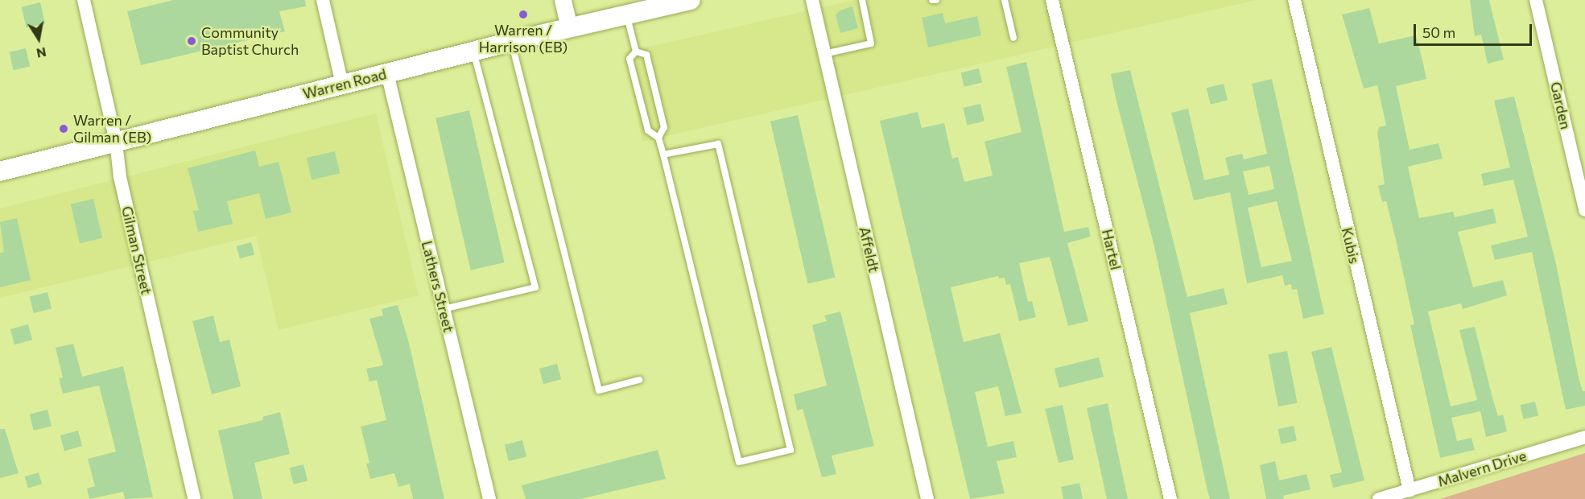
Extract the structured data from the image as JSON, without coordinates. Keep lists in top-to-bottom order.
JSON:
{
  "streets": {
    "main road": ["Warren Road"],
    "street": [
      "Garden",
      "Kubis",
      "Affeldt",
      "Hartel",
      "Gilman Street",
      "Lathers Street",
      "Malvern Drive"
    ]
  },
  "crossings": [
    ["Warren Road", "Gilman Street"],
    ["Warren Road", "Lathers Street"],
    ["Kubis", "Malvern Drive"]
  ],
  "places": ["Warren / Harrison (EB)", "Community Baptist Church", "Warren / Gilman (EB)"],
  "scale_bar": "50 m",
  "north": "bottom"
}
